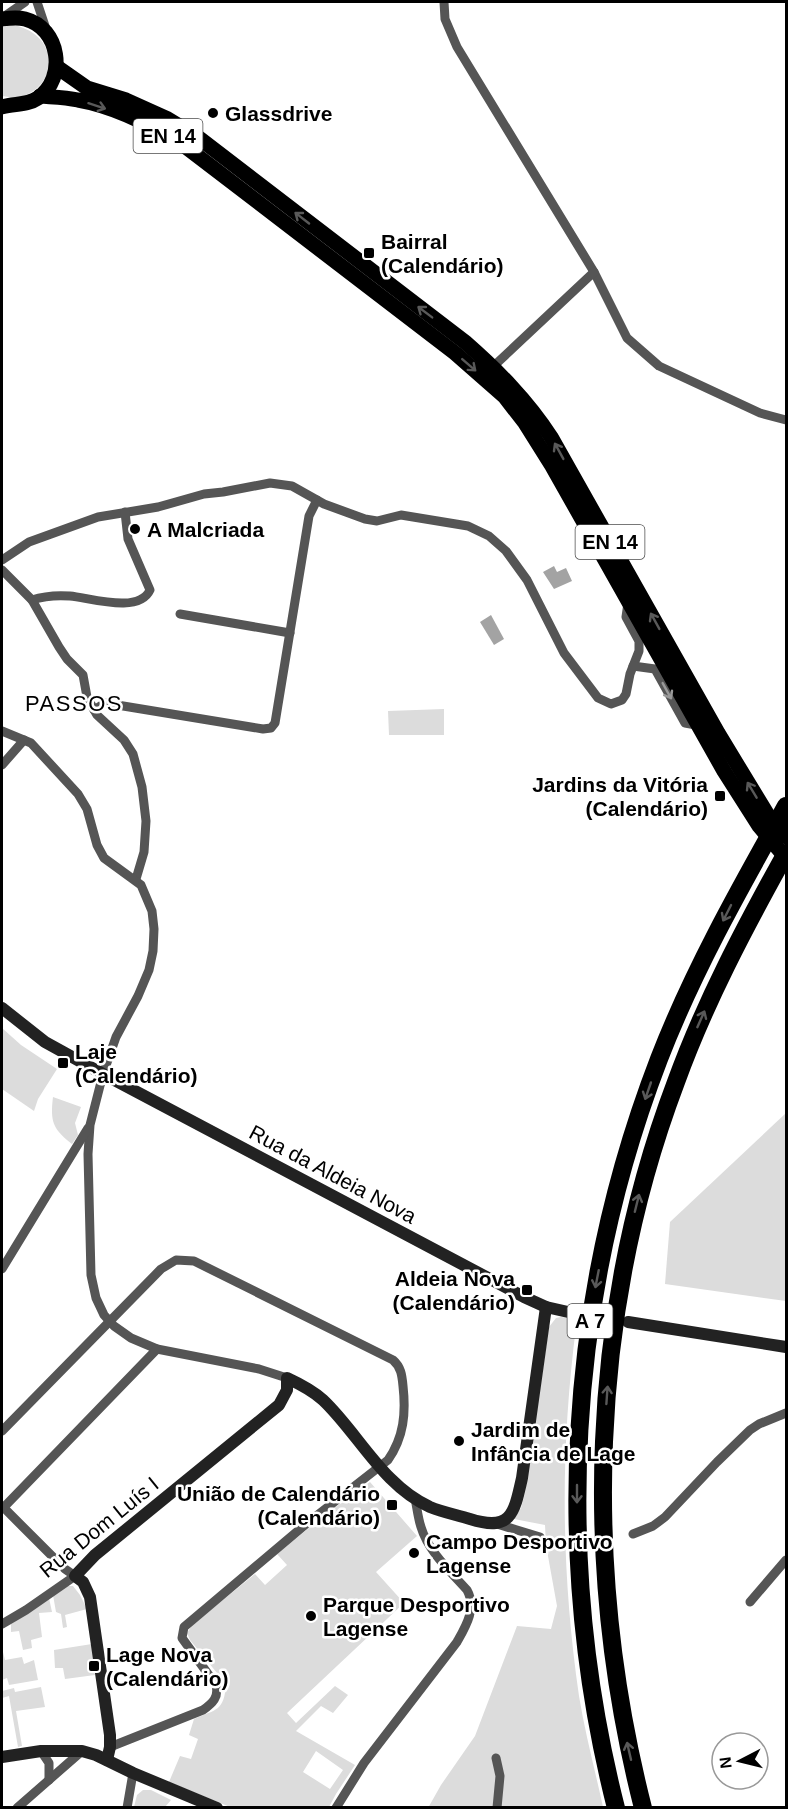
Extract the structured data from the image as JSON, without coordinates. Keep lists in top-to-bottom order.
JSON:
{
  "streets": {
    "highway": ["A 7"],
    "main road": ["EN 14"],
    "street": ["Rua da Aldeia Nova", "Rua Dom Luís I"]
  },
  "districts": ["PASSOS"],
  "places": {
    "other": [
      "Glassdrive",
      "A Malcriada",
      "Jardim de Infância de Lage",
      "Campo Desportivo Lagense",
      "Parque Desportivo Lagense"
    ],
    "transit": [
      "Bairral (Calendário)",
      "Jardins da Vitória (Calendário)",
      "Laje (Calendário)",
      "Aldeia Nova (Calendário)",
      "União de Calendário (Calendário)",
      "Lage Nova (Calendário)"
    ]
  },
  "north": "left"
}
